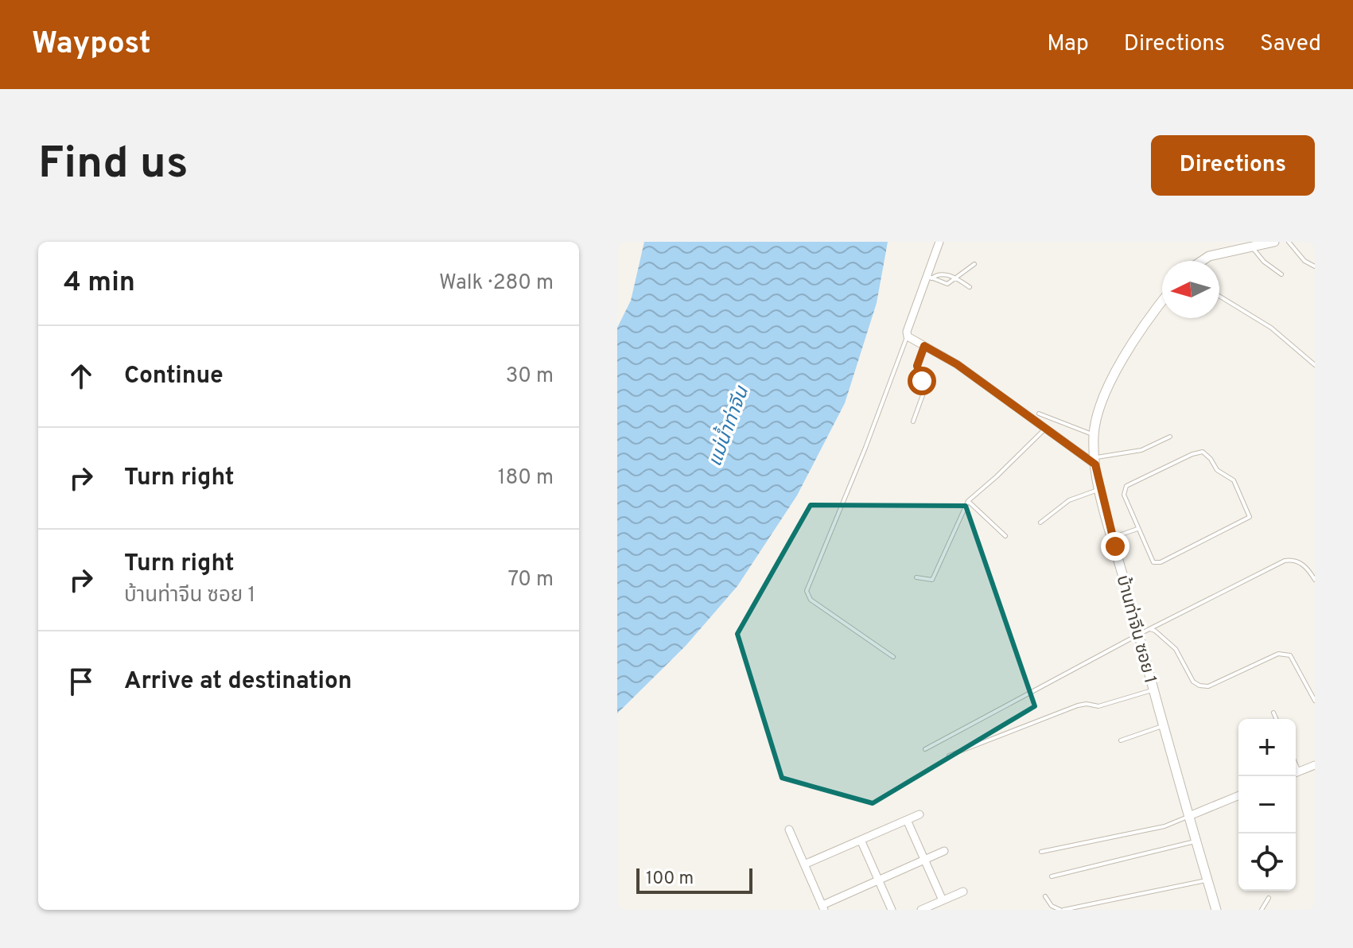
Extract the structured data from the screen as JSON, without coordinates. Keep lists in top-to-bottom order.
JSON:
{
  "streets": {
    "street": ["บ้านท่าจีน ซอย 1"]
  },
  "water": ["แม่น้ำท่าจีน"],
  "scale_bar": "100 m",
  "north": "left",
  "page": {
    "header": "Waypost",
    "nav": ["Map", "Directions", "Saved"],
    "buttons": "Directions",
    "title": "Find us",
    "heading": ["4 min", "Walk · 280 m"],
    "list": [
      ["Continue", "30 m"],
      ["Turn right", "180 m"],
      ["Turn right", "บ้านท่าจีน ซอย 1", "70 m"],
      "Arrive at destination"
    ],
    "map_buttons": ["+", "−"],
    "scale": "100 m"
  }
}
